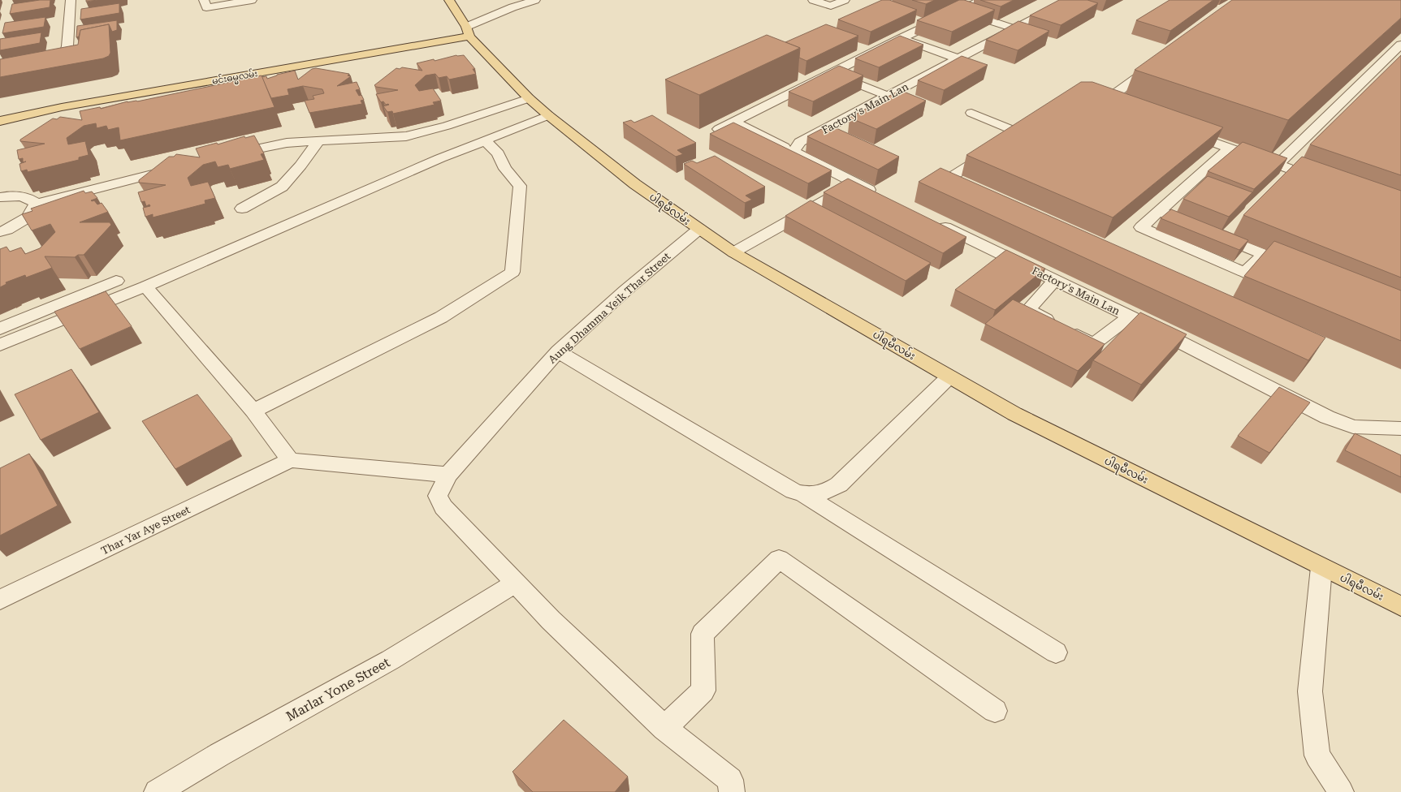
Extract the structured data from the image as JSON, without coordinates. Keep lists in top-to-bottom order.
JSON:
{
  "streets": {
    "main road": ["မင်းဓမ္မလမ်း", "ပါရမီလမ်း"],
    "street": [
      "Factory's Main Lan",
      "Aung Dhamma Yeik Thar Street",
      "Thar Yar Aye Street",
      "Marlar Yone Street"
    ]
  },
  "crossings": [
    ["မင်းဓမ္မလမ်း", "ပါရမီလမ်း"],
    ["ပါရမီလမ်း", "Aung Dhamma Yeik Thar Street"],
    ["Aung Dhamma Yeik Thar Street", "Marlar Yone Street"]
  ]
}
